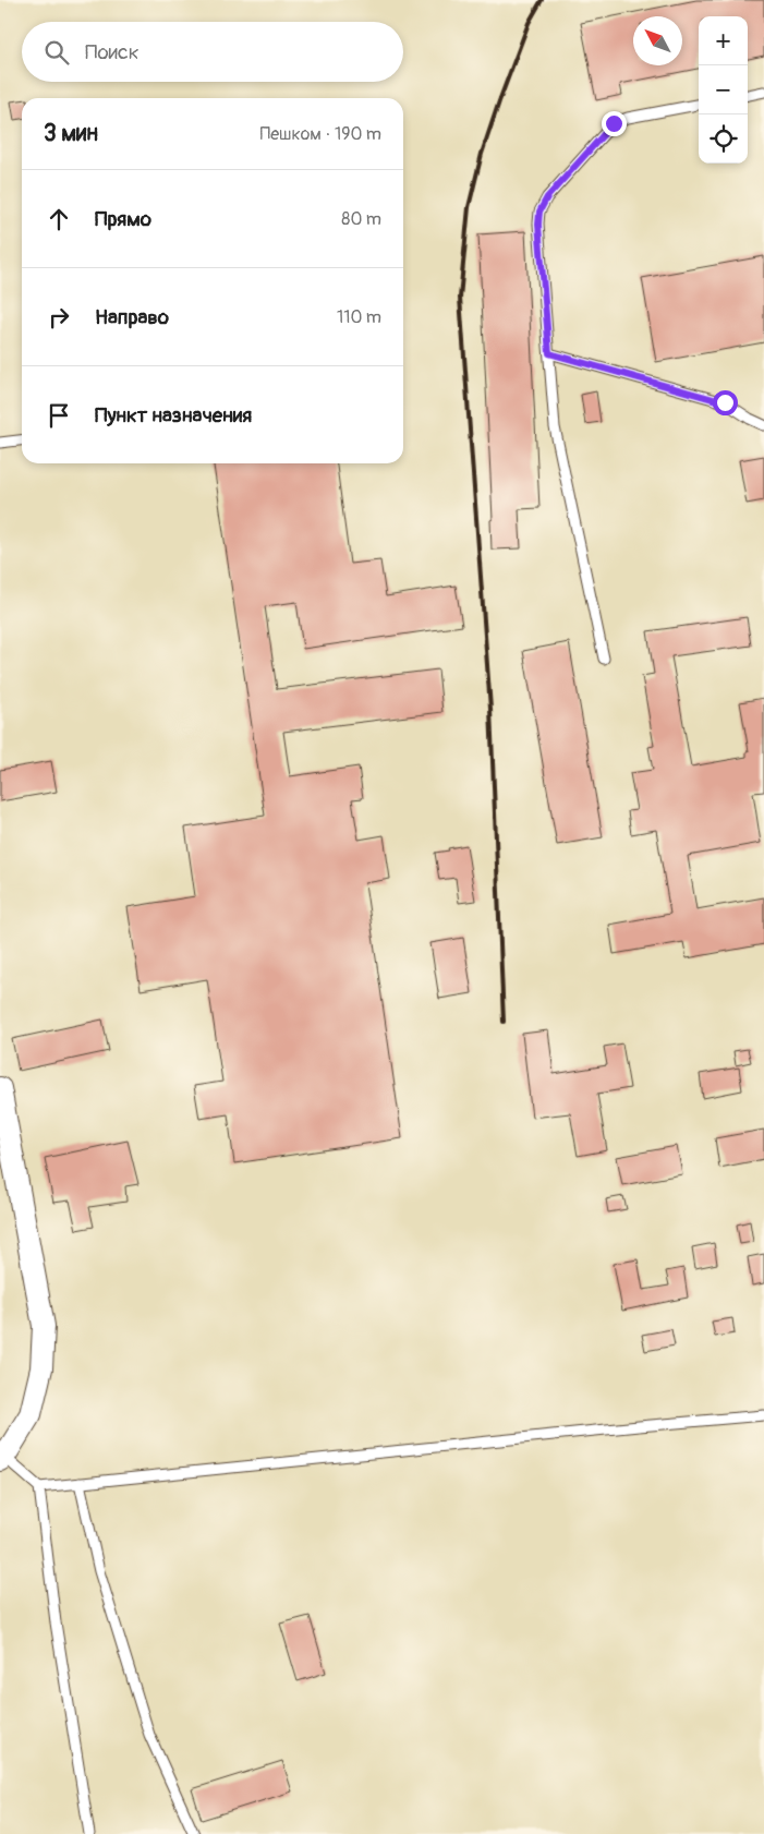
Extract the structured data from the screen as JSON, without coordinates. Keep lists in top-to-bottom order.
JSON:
{
  "north": "top left",
  "page": {
    "map_buttons": ["+", "−"],
    "search": "Поиск",
    "heading": ["3 мин", "Пешком · 190 m"],
    "list": [
      ["Прямо", "80 m"],
      ["Направо", "110 m"],
      "Пункт назначения"
    ]
  }
}
